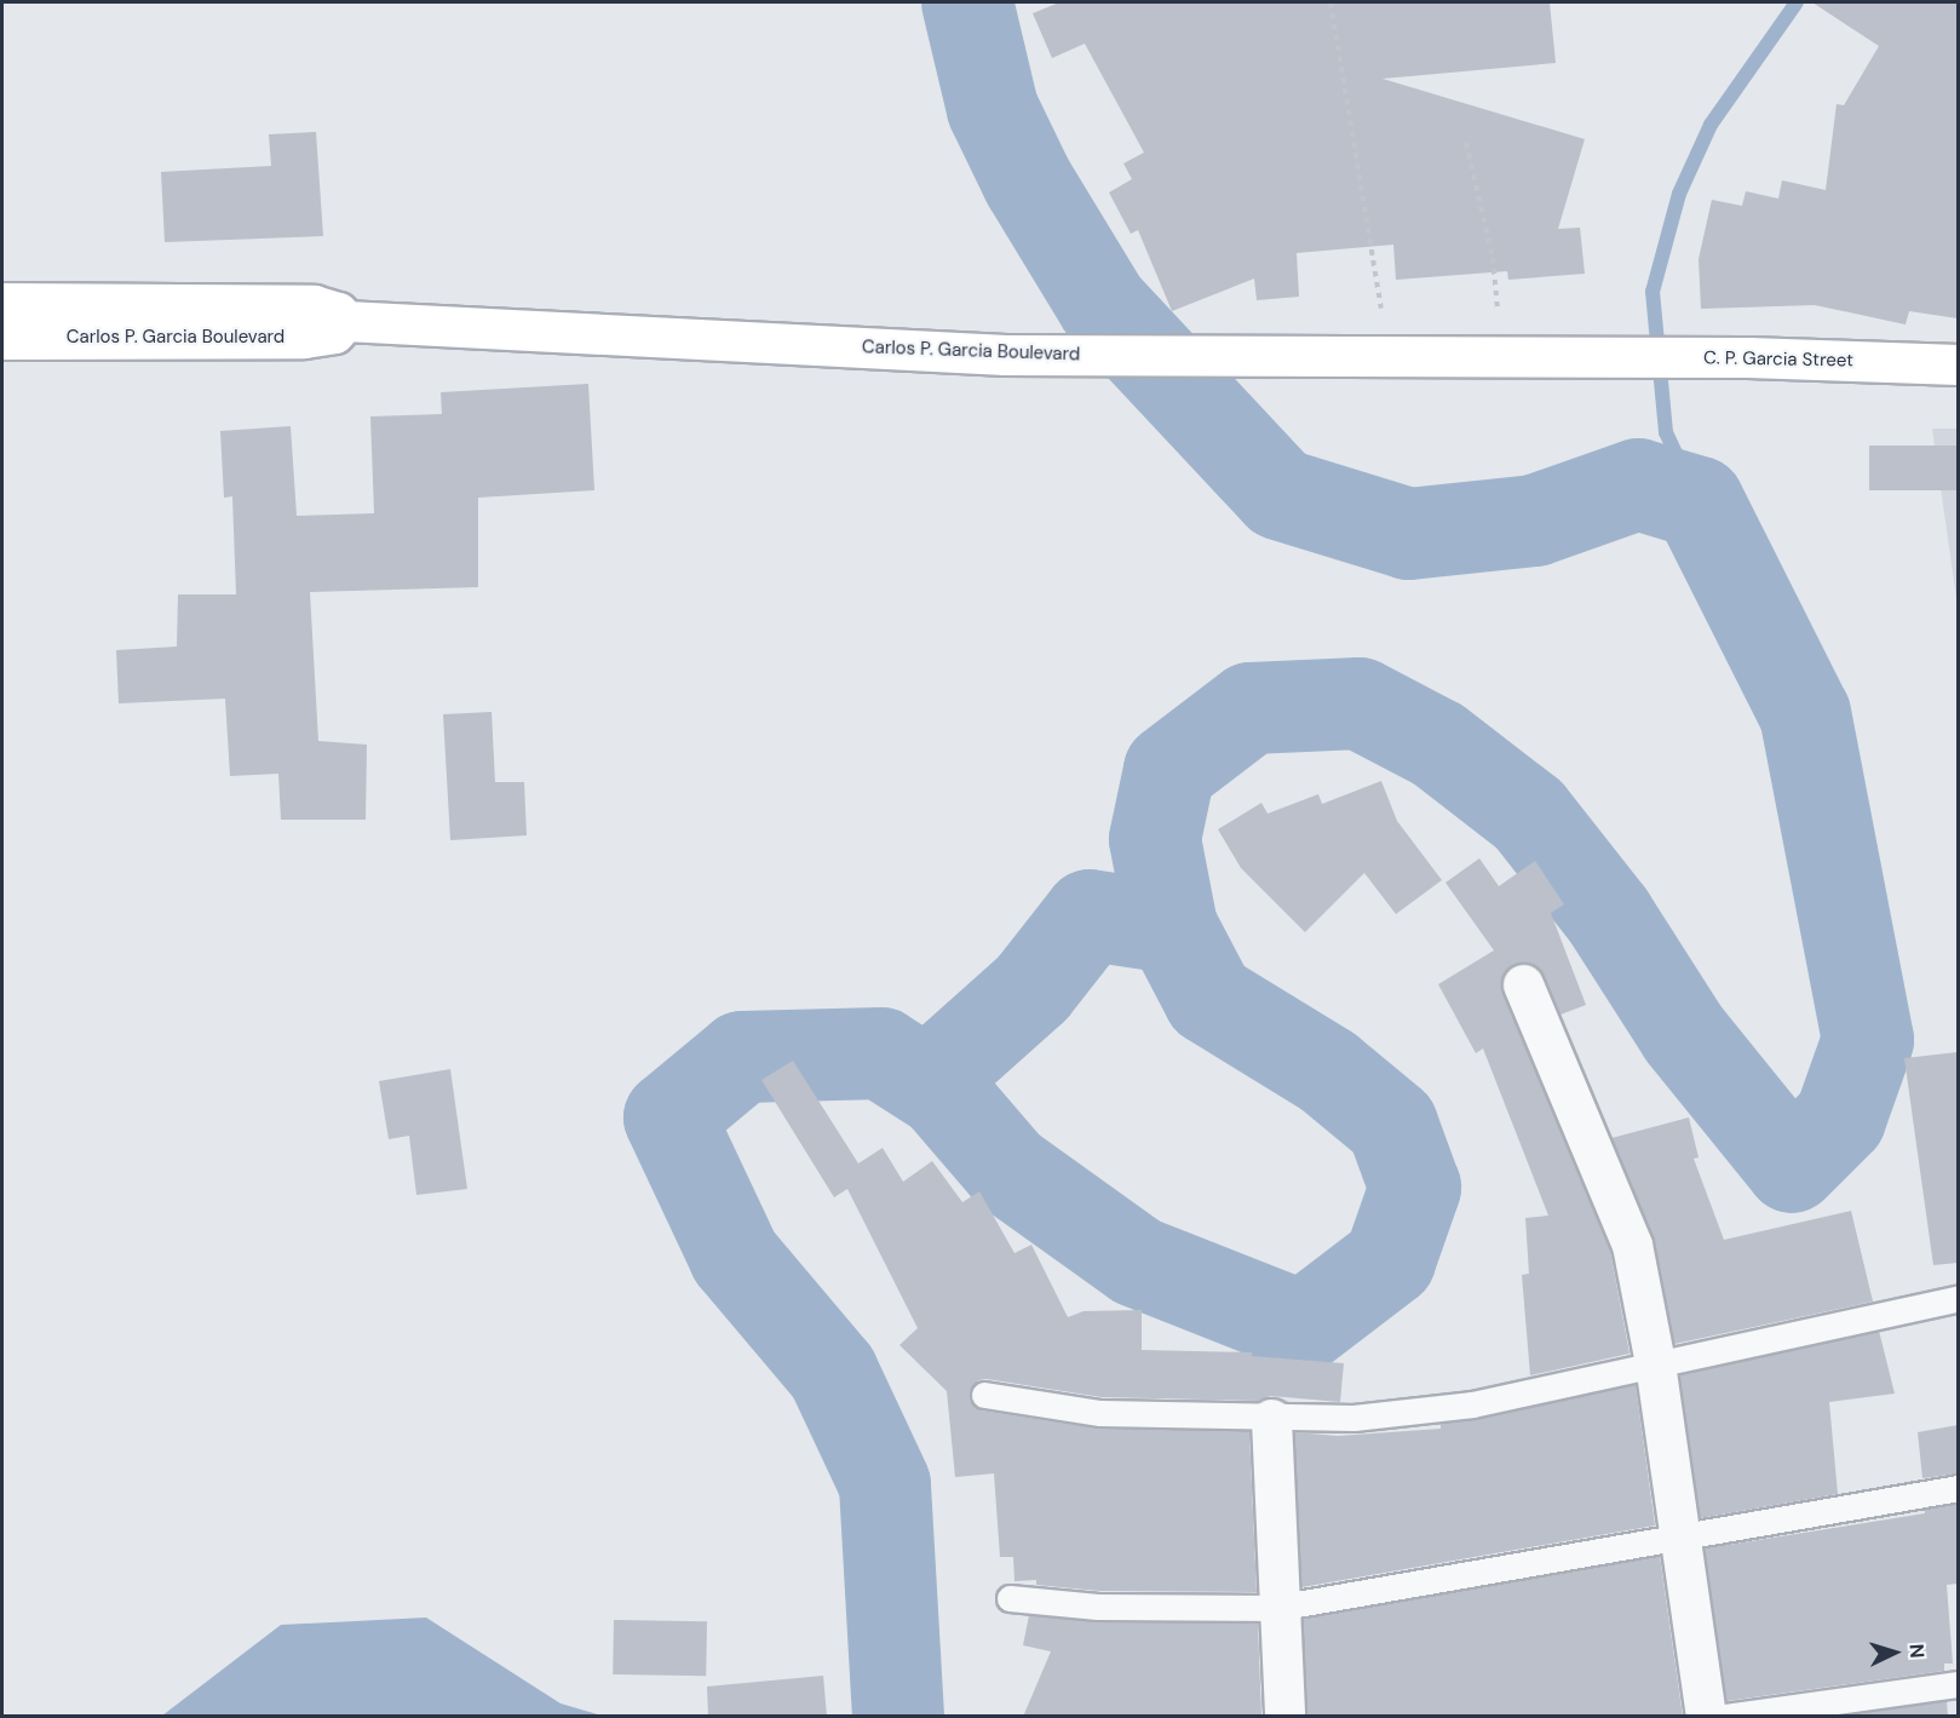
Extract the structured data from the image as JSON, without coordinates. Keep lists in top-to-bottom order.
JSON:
{
  "streets": {
    "main road": ["Carlos P. Garcia Boulevard", "C. P. Garcia Street"]
  },
  "crossings": [
    ["Carlos P. Garcia Boulevard", "C. P. Garcia Street"]
  ],
  "north": "right"
}
